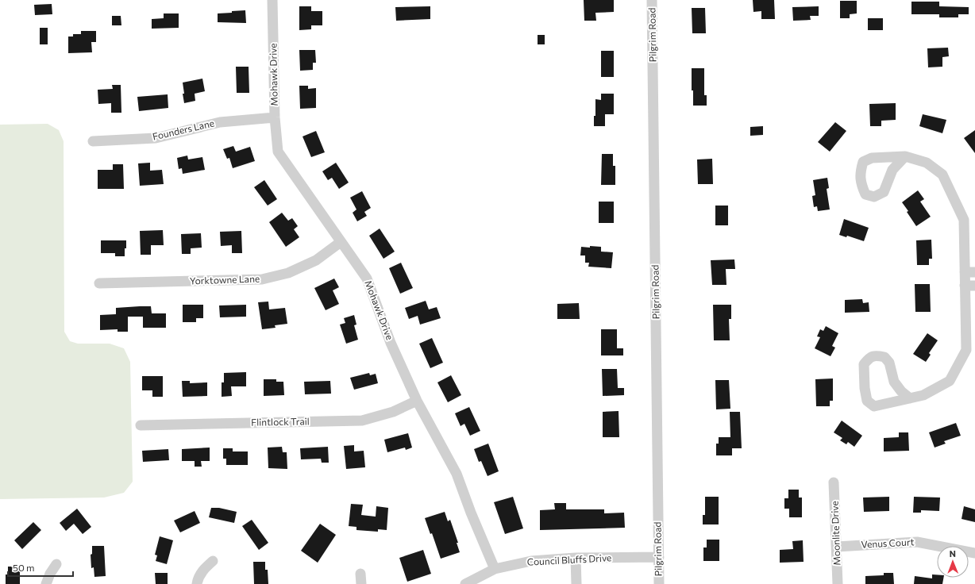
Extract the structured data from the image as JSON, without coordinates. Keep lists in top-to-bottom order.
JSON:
{
  "streets": {
    "street": [
      "Pilgrim Road",
      "Mohawk Drive",
      "Founders Lane",
      "Yorktowne Lane",
      "Flintlock Trail",
      "Moonlite Drive",
      "Venus Court",
      "Council Bluffs Drive"
    ]
  },
  "crossings": [
    ["Pilgrim Road", "Council Bluffs Drive"],
    ["Mohawk Drive", "Founders Lane"],
    ["Mohawk Drive", "Yorktowne Lane"],
    ["Mohawk Drive", "Flintlock Trail"],
    ["Mohawk Drive", "Council Bluffs Drive"],
    ["Moonlite Drive", "Venus Court"]
  ],
  "scale_bar": "50 m",
  "north": "top"
}
